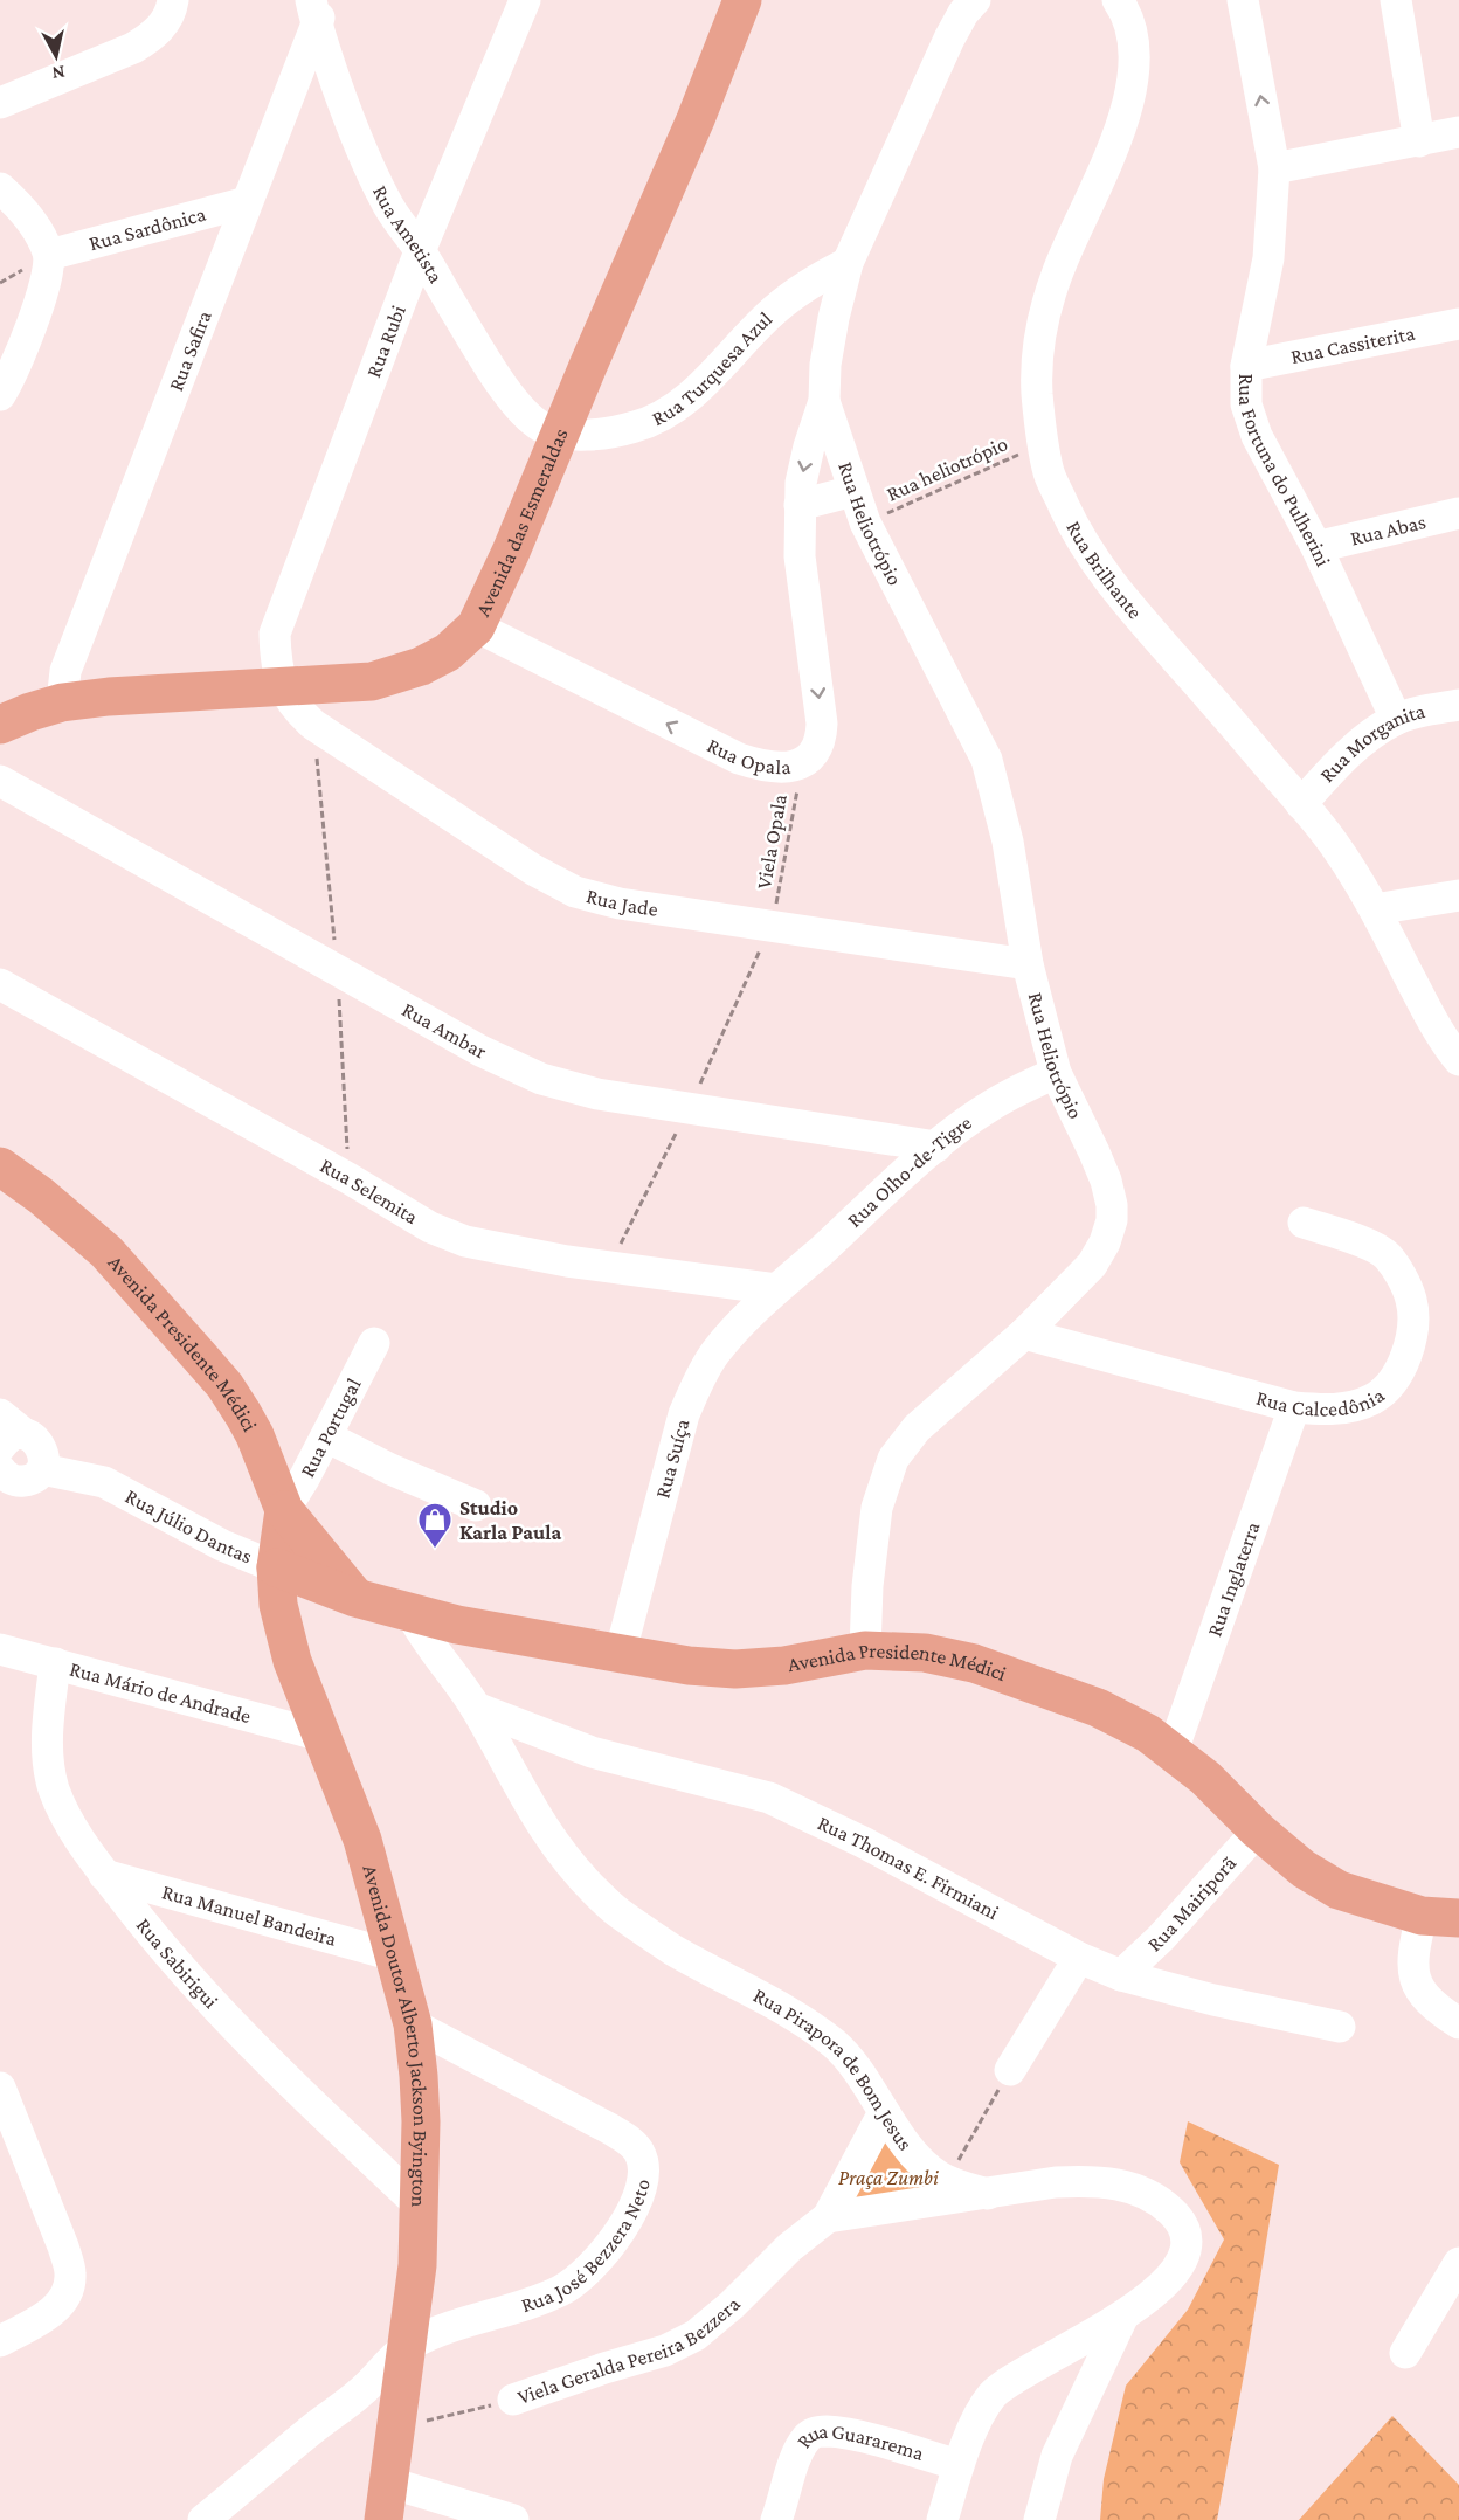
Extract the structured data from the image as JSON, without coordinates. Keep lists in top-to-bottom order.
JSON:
{
  "streets": {
    "main road": ["Avenida das Esmeraldas", "Avenida Presidente Médici", "Avenida Doutor Alberto Jackson Byington"],
    "street": [
      "Rua Sardônica",
      "Rua Ametista",
      "Rua Rubi",
      "Rua Cassiterita",
      "Rua Safira",
      "Rua Turquesa Azul",
      "Rua Fortuna do Pulherini",
      "Rua Heliotrópio",
      "Rua Abas",
      "Rua Brilhante",
      "Rua Morganita",
      "Rua Opala",
      "Rua Jade",
      "Rua Ambar",
      "Rua Olho-de-Tigre",
      "Rua Selemita",
      "Rua Calcedônia",
      "Rua Portugal",
      "Rua Suíça",
      "Rua Júlio Dantas",
      "Rua Inglaterra",
      "Rua Mário de Andrade",
      "Rua Thomas E. Firmiani",
      "Rua Mairiporã",
      "Rua Manuel Bandeira",
      "Rua Sabirigui",
      "Rua Pirapora de Bom Jesus",
      "Rua José Bezzera Neto",
      "Viela Geralda Pereira Bezzera",
      "Rua Guararema"
    ],
    "path": ["Rua heliotrópio", "Viela Opala"]
  },
  "crossings": [
    ["Rua Sardônica", "Rua Safira"],
    ["Rua Ametista", "Rua Rubi"],
    ["Rua Ametista", "Rua Safira"],
    ["Rua Ametista", "Rua Turquesa Azul"],
    ["Rua Ametista", "Avenida das Esmeraldas"],
    ["Rua Rubi", "Avenida das Esmeraldas"],
    ["Rua Rubi", "Rua Jade"],
    ["Rua Cassiterita", "Rua Fortuna do Pulherini"],
    ["Rua Safira", "Avenida das Esmeraldas"],
    ["Rua Turquesa Azul", "Avenida das Esmeraldas"],
    ["Rua heliotrópio", "Rua Heliotrópio"],
    ["Rua heliotrópio", "Rua Brilhante"],
    ["Rua Fortuna do Pulherini", "Rua Abas"],
    ["Rua Fortuna do Pulherini", "Rua Morganita"],
    ["Avenida das Esmeraldas", "Rua Opala"],
    ["Avenida das Esmeraldas", "Rua Jade"],
    ["Rua Heliotrópio", "Rua Opala"],
    ["Rua Heliotrópio", "Rua Jade"],
    ["Rua Heliotrópio", "Rua Olho-de-Tigre"],
    ["Rua Heliotrópio", "Avenida Presidente Médici"],
    ["Rua Heliotrópio", "Rua Calcedônia"],
    ["Rua Brilhante", "Rua Morganita"],
    ["Rua Opala", "Viela Opala"],
    ["Viela Opala", "Rua Jade"],
    ["Rua Ambar", "Rua Olho-de-Tigre"],
    ["Rua Olho-de-Tigre", "Rua Selemita"],
    ["Rua Olho-de-Tigre", "Rua Suíça"],
    ["Rua Selemita", "Rua Suíça"],
    ["Avenida Presidente Médici", "Rua Portugal"],
    ["Avenida Presidente Médici", "Rua Suíça"],
    ["Avenida Presidente Médici", "Rua Júlio Dantas"],
    ["Avenida Presidente Médici", "Rua Inglaterra"],
    ["Avenida Presidente Médici", "Rua Mairiporã"],
    ["Avenida Presidente Médici", "Avenida Doutor Alberto Jackson Byington"],
    ["Avenida Presidente Médici", "Rua Pirapora de Bom Jesus"],
    ["Rua Calcedônia", "Rua Inglaterra"],
    ["Rua Júlio Dantas", "Avenida Doutor Alberto Jackson Byington"],
    ["Rua Mário de Andrade", "Rua Sabirigui"],
    ["Rua Mário de Andrade", "Avenida Doutor Alberto Jackson Byington"],
    ["Rua Thomas E. Firmiani", "Rua Mairiporã"],
    ["Rua Thomas E. Firmiani", "Rua Pirapora de Bom Jesus"],
    ["Rua Manuel Bandeira", "Rua Sabirigui"],
    ["Rua Manuel Bandeira", "Avenida Doutor Alberto Jackson Byington"],
    ["Rua Sabirigui", "Avenida Doutor Alberto Jackson Byington"],
    ["Avenida Doutor Alberto Jackson Byington", "Rua José Bezzera Neto"],
    ["Avenida Doutor Alberto Jackson Byington", "Viela Geralda Pereira Bezzera"],
    ["Rua Pirapora de Bom Jesus", "Rua Guararema"]
  ],
  "parks": ["Praça Zumbi"],
  "places": {
    "shop": ["Studio Karla Paula"]
  },
  "north": "bottom"
}
